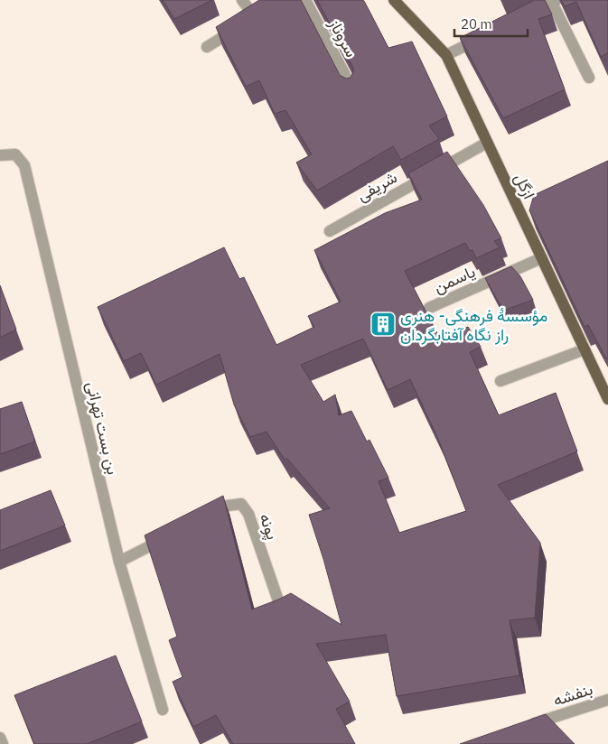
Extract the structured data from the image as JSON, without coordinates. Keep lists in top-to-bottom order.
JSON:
{
  "streets": {
    "main road": ["ازگل"],
    "street": [
      "سروناز",
      "شریفی",
      "یاسمن",
      "بن بست تهرانی",
      "پونه",
      "بنفشه"
    ]
  },
  "crossings": [
    ["شریفی", "ازگل"],
    ["ازگل", "یاسمن"]
  ],
  "places": {
    "building": ["مؤسسۀ فرهنگی- هنری راز نگاه آفتابگردان"]
  },
  "scale_bar": "20 m"
}
